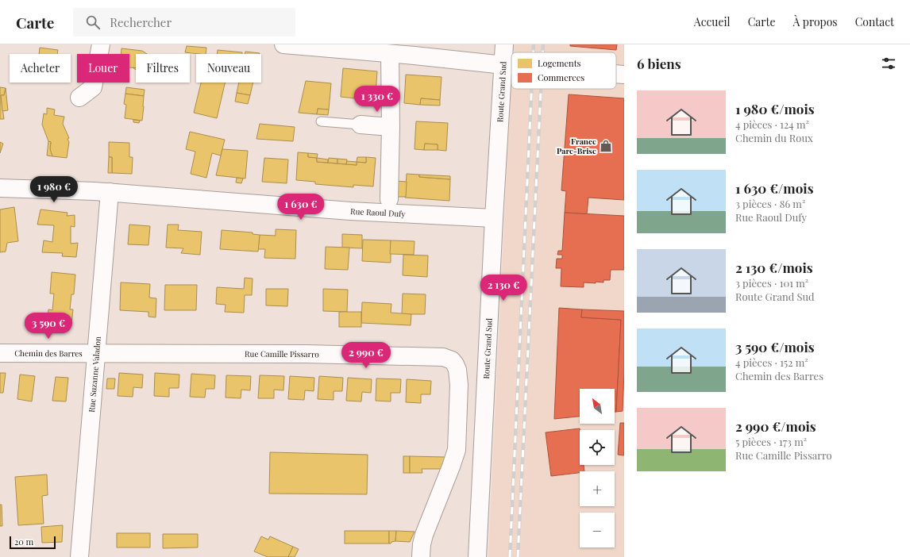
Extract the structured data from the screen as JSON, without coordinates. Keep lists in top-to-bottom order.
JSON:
{
  "streets": {
    "street": [
      "Route Grand Sud",
      "Rue Raoul Dufy",
      "Chemin des Barres",
      "Rue Camille Pissarro",
      "Rue Suzanne Valadon"
    ]
  },
  "crossings": [
    ["Route Grand Sud", "Rue Raoul Dufy"],
    ["Rue Raoul Dufy", "Rue Suzanne Valadon"],
    ["Chemin des Barres", "Rue Camille Pissarro"],
    ["Chemin des Barres", "Rue Suzanne Valadon"],
    ["Rue Camille Pissarro", "Rue Suzanne Valadon"]
  ],
  "places": {
    "shop": ["France Pare-Brise"]
  },
  "legend": ["Logements", "Commerces"],
  "scale_bar": "20 m",
  "north": "top left",
  "page": {
    "header": "Carte",
    "search": "Rechercher",
    "nav": [
      "Accueil",
      "Carte",
      "À propos",
      "Contact"
    ],
    "heading": "6 biens",
    "chip": [
      "Acheter",
      "Louer",
      "Filtres",
      "Nouveau"
    ],
    "list": [
      {
        "name": "1 980 €/mois",
        "note": "4 pièces · 124 m² · Chemin du Roux"
      },
      {
        "name": "1 630 €/mois",
        "note": "3 pièces · 86 m² · Rue Raoul Dufy"
      },
      {
        "name": "2 130 €/mois",
        "note": "3 pièces · 101 m² · Route Grand Sud"
      },
      {
        "name": "3 590 €/mois",
        "note": "4 pièces · 152 m² · Chemin des Barres"
      },
      {
        "name": "2 990 €/mois",
        "note": "5 pièces · 173 m² · Rue Camille Pissarro"
      }
    ],
    "price": [
      "1 330 €",
      "1 980 €",
      "1 630 €",
      "2 130 €",
      "3 590 €",
      "2 990 €"
    ],
    "map_buttons": ["+", "−"],
    "scale": "20 m"
  }
}
